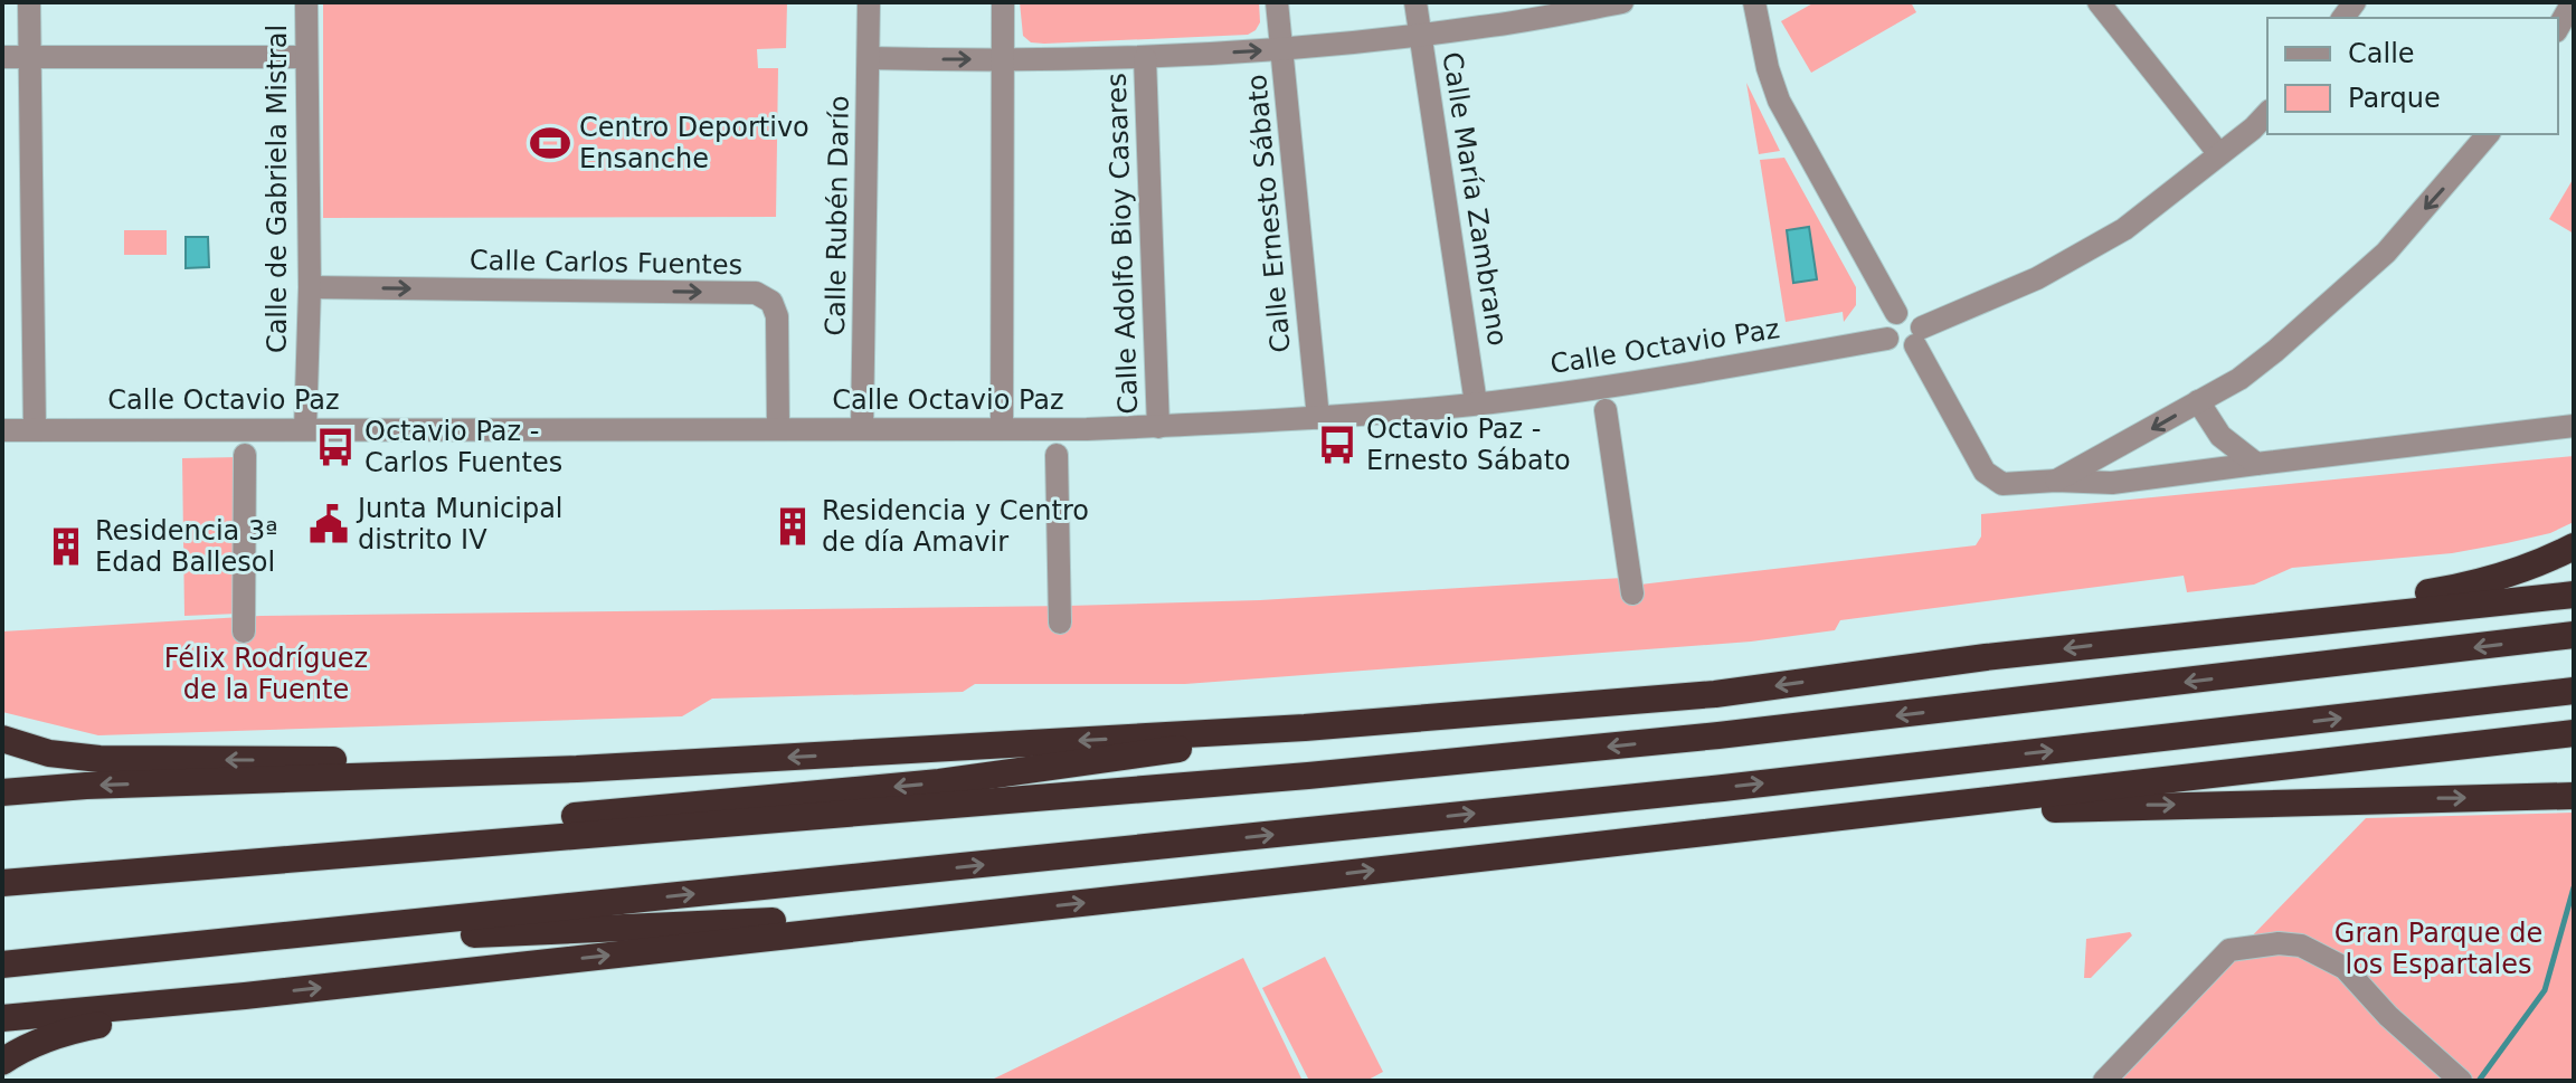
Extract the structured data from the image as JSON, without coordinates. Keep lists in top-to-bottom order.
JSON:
{
  "streets": {
    "street": [
      "Calle de Gabriela Mistral",
      "Calle María Zambrano",
      "Calle Ernesto Sábato",
      "Calle Rubén Darío",
      "Calle Adolfo Bioy Casares",
      "Calle Carlos Fuentes",
      "Calle Octavio Paz"
    ]
  },
  "crossings": [
    ["Calle de Gabriela Mistral", "Calle Carlos Fuentes"],
    ["Calle de Gabriela Mistral", "Calle Octavio Paz"],
    ["Calle María Zambrano", "Calle Octavio Paz"],
    ["Calle Ernesto Sábato", "Calle Octavio Paz"],
    ["Calle Rubén Darío", "Calle Octavio Paz"],
    ["Calle Adolfo Bioy Casares", "Calle Octavio Paz"],
    ["Calle Carlos Fuentes", "Calle Octavio Paz"]
  ],
  "one_way": ["Calle Carlos Fuentes"],
  "parks": ["Félix Rodríguez de la Fuente", "Gran Parque de los Espartales"],
  "places": {
    "sports": ["Centro Deportivo Ensanche"],
    "bus stop": ["Octavio Paz - Ernesto Sábato", "Octavio Paz - Carlos Fuentes"],
    "public building": ["Junta Municipal distrito IV"],
    "building": ["Residencia y Centro de día Amavir", "Residencia 3ª Edad Ballesol"]
  },
  "legend": ["Calle", "Parque"]
}
